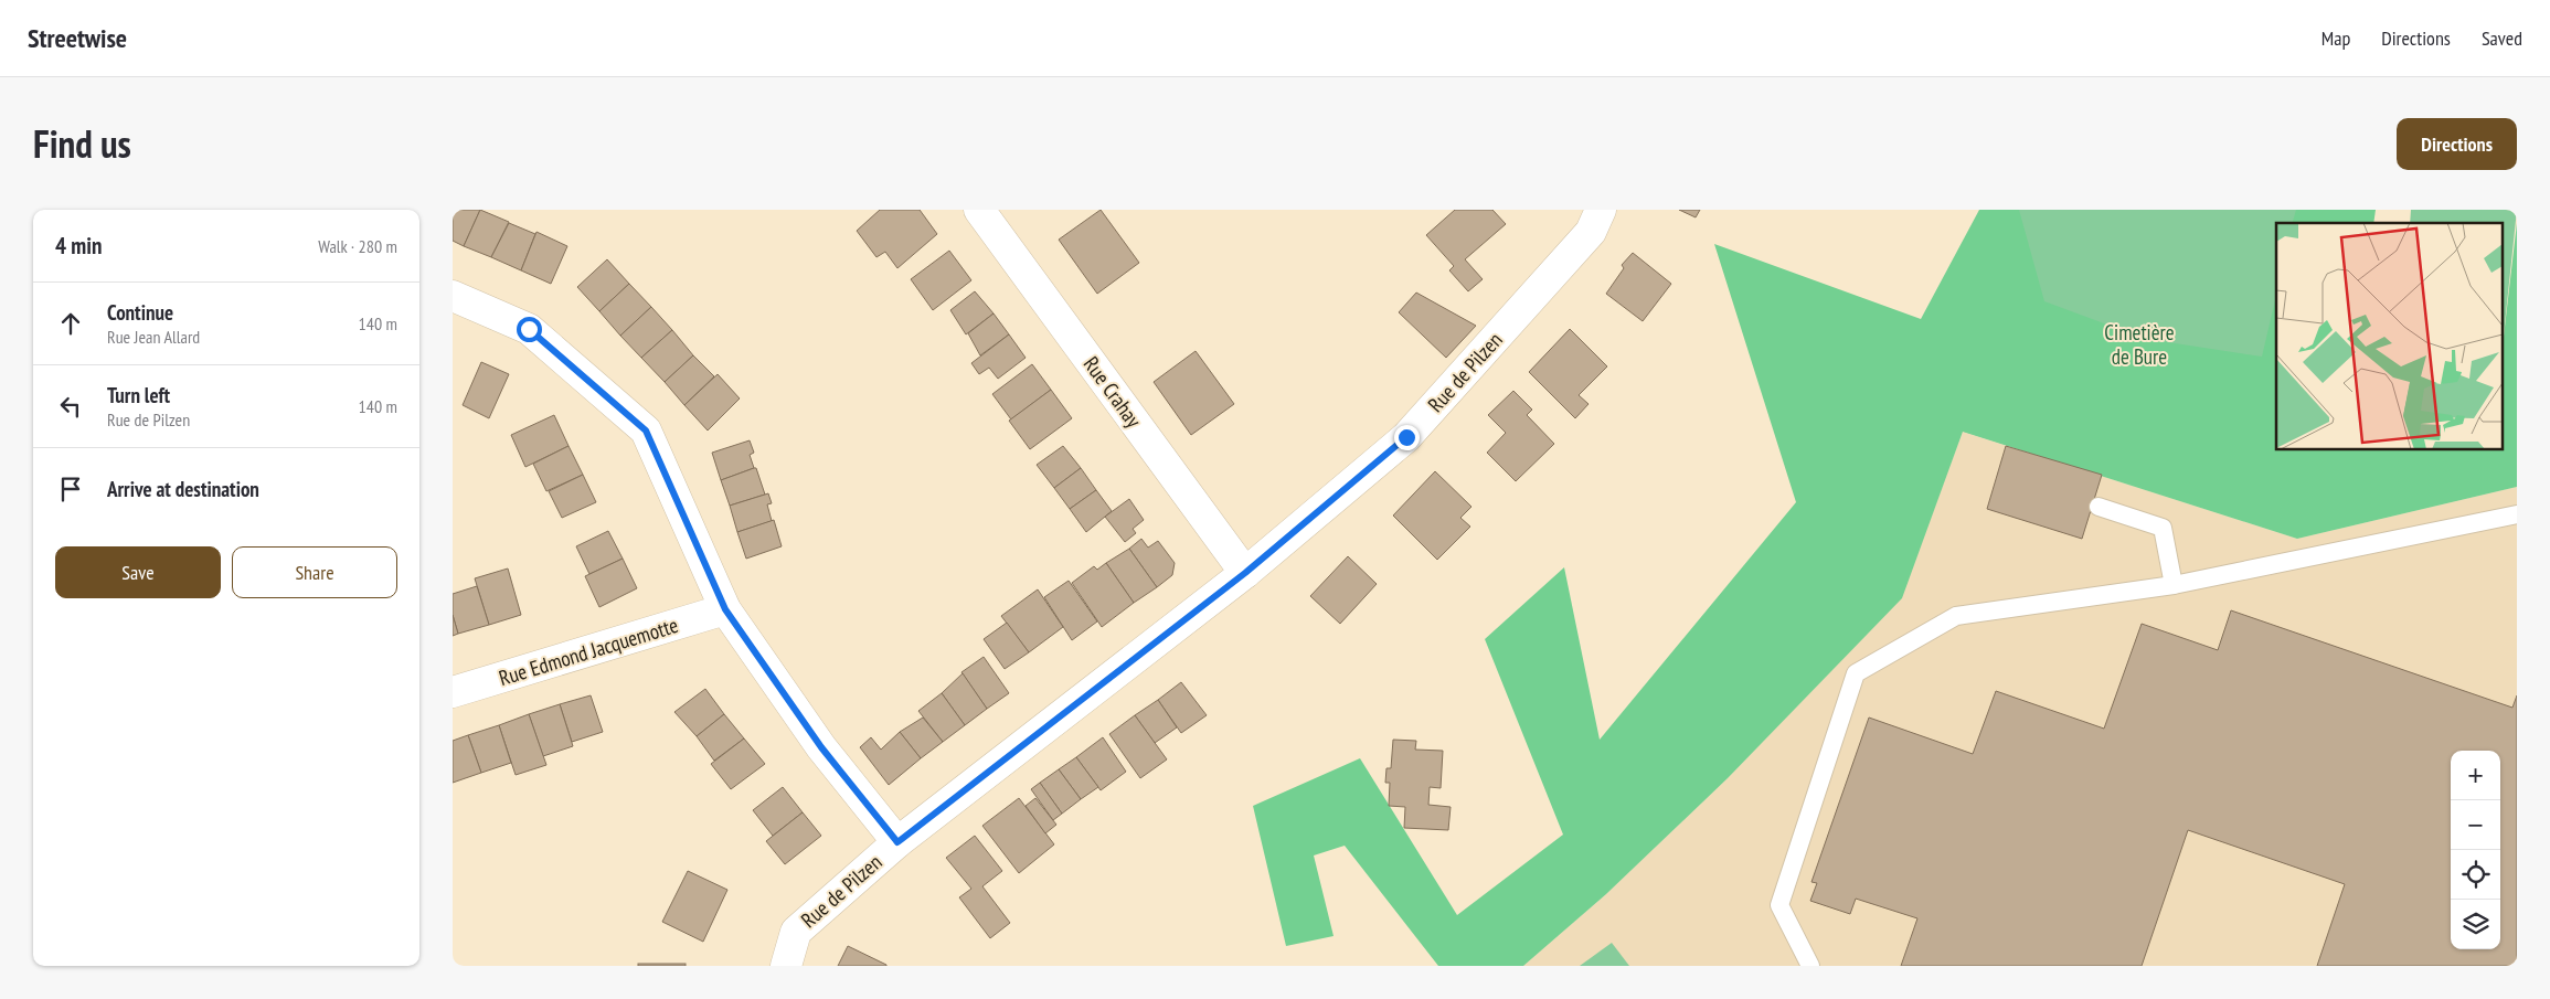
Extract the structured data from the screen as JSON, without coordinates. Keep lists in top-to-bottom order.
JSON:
{
  "streets": {
    "street": ["Rue de Pilzen", "Rue Crahay", "Rue Edmond Jacquemotte"]
  },
  "crossings": [
    ["Rue de Pilzen", "Rue Crahay"]
  ],
  "parks": ["Cimetière de Bure"],
  "page": {
    "header": "Streetwise",
    "nav": ["Map", "Directions", "Saved"],
    "title": "Find us",
    "buttons": [
      "Directions",
      ["Save", "Share"]
    ],
    "heading": ["4 min", "Walk · 280 m"],
    "list": [
      ["Continue", "Rue Jean Allard", "140 m"],
      ["Turn left", "Rue de Pilzen", "140 m"],
      "Arrive at destination"
    ],
    "map_buttons": ["+", "−"]
  }
}
